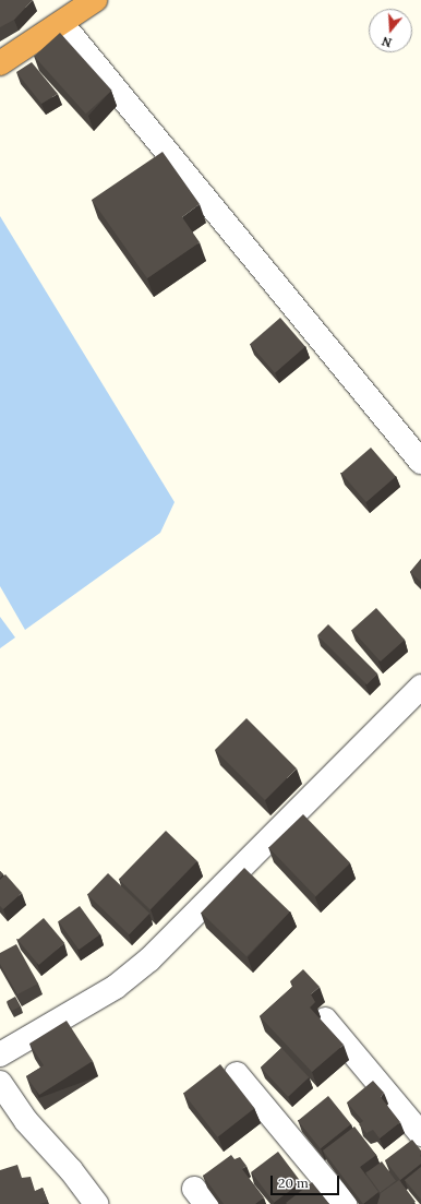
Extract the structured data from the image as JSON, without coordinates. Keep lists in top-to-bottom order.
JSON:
{
  "scale_bar": "20 m",
  "north": "bottom"
}
